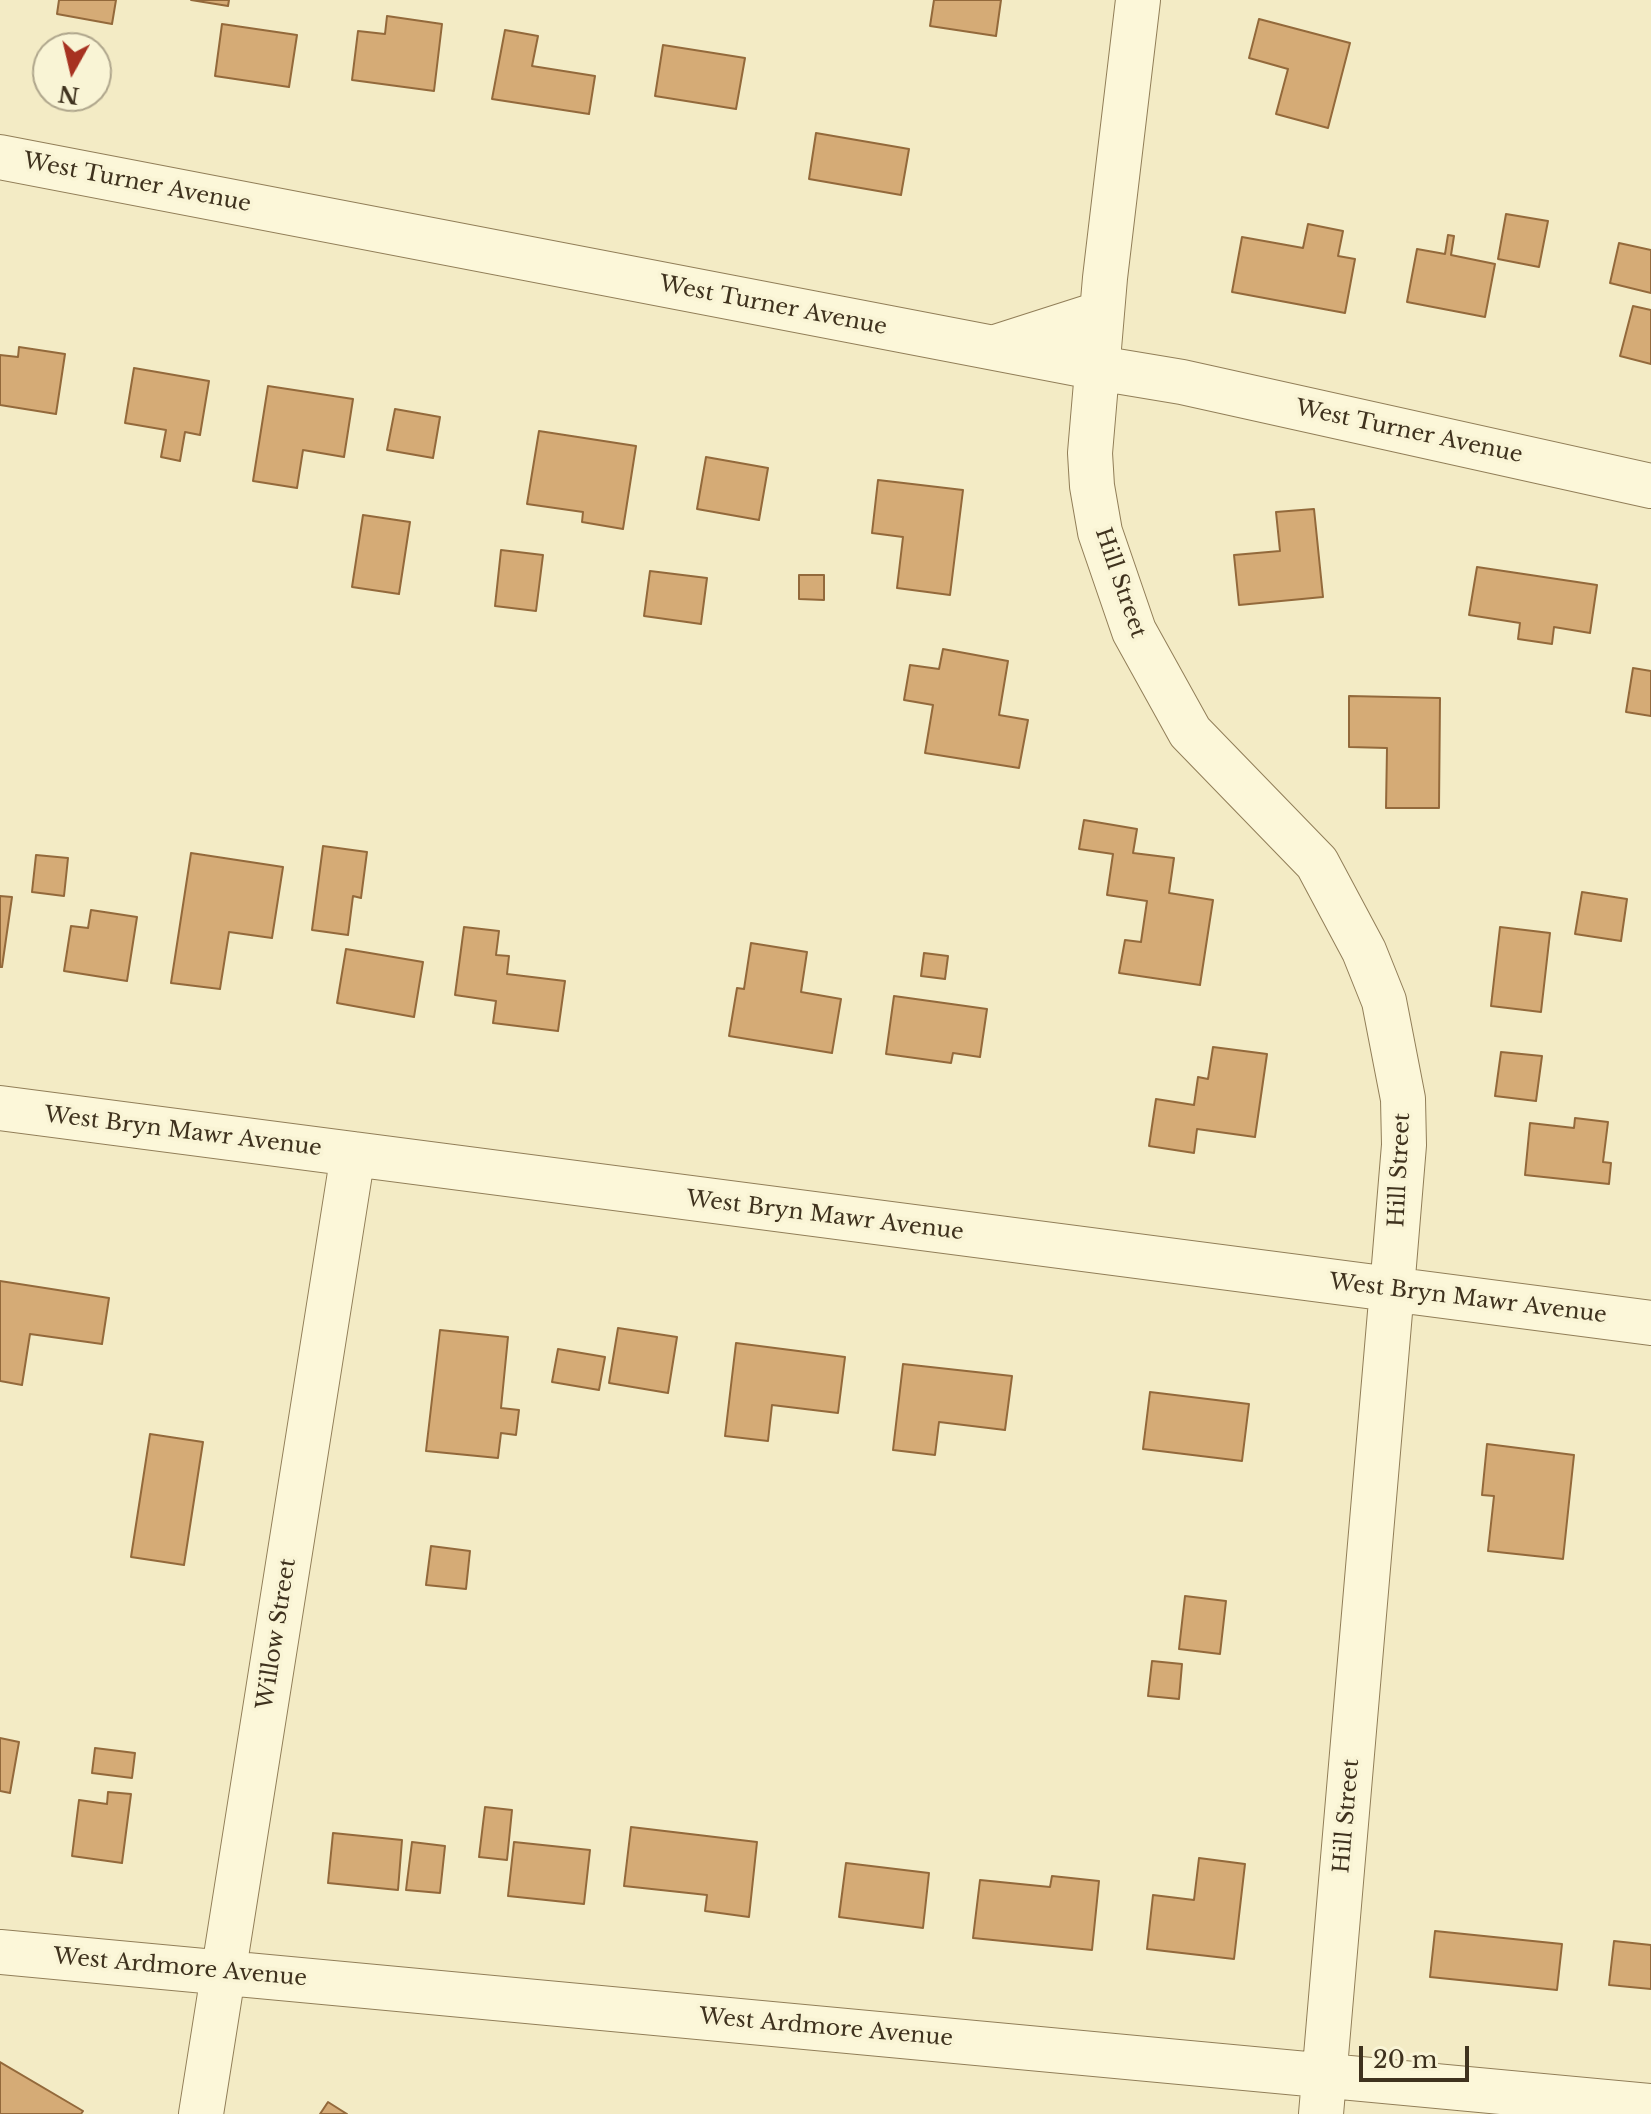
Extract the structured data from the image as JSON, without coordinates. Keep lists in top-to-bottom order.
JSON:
{
  "streets": {
    "street": [
      "West Turner Avenue",
      "Hill Street",
      "West Bryn Mawr Avenue",
      "Willow Street",
      "West Ardmore Avenue"
    ]
  },
  "crossings": [
    ["West Turner Avenue", "Hill Street"],
    ["Hill Street", "West Bryn Mawr Avenue"],
    ["Hill Street", "West Ardmore Avenue"],
    ["West Bryn Mawr Avenue", "Willow Street"],
    ["Willow Street", "West Ardmore Avenue"]
  ],
  "scale_bar": "20 m",
  "north": "bottom"
}
